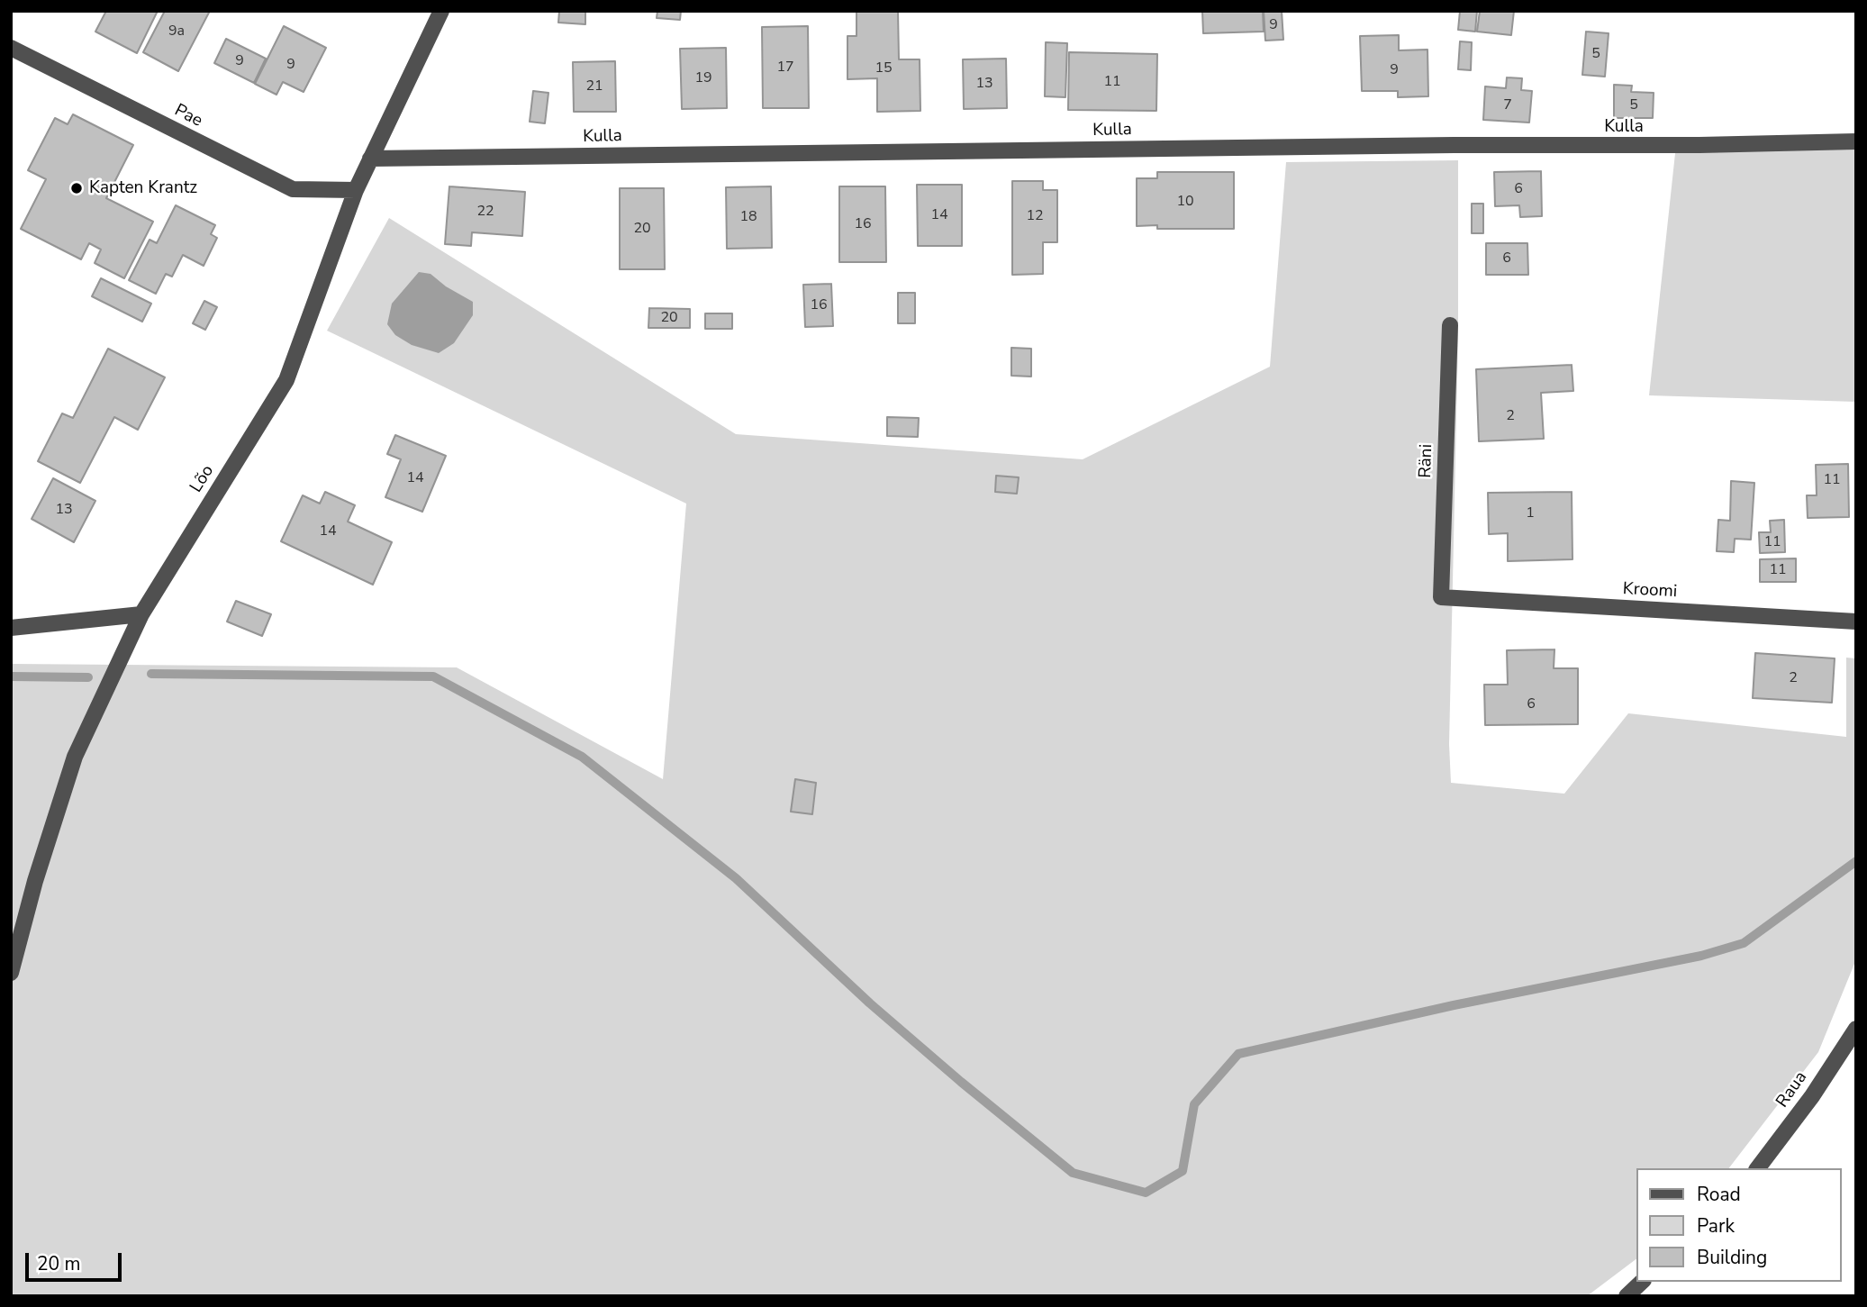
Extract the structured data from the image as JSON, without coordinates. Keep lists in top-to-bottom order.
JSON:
{
  "streets": {
    "street": [
      "Pae",
      "Kulla",
      "Räni",
      "Lõo",
      "Kroomi",
      "Raua"
    ]
  },
  "crossings": [
    ["Pae", "Lõo"],
    ["Kulla", "Lõo"],
    ["Räni", "Kroomi"]
  ],
  "places": ["Kapten Krantz"],
  "house_numbers": [
    "9",
    "9a",
    "5",
    "9",
    "9",
    "17",
    "15",
    "9",
    "19",
    "11",
    "13",
    "21",
    "7",
    "5",
    "6",
    "10",
    "22",
    "14",
    "12",
    "18",
    "16",
    "20",
    "6",
    "16",
    "20",
    "2",
    "14",
    "11",
    "13",
    "1",
    "14",
    "11",
    "11",
    "2",
    "6"
  ],
  "legend": ["Road", "Park", "Building"],
  "scale_bar": "20 m"
}
